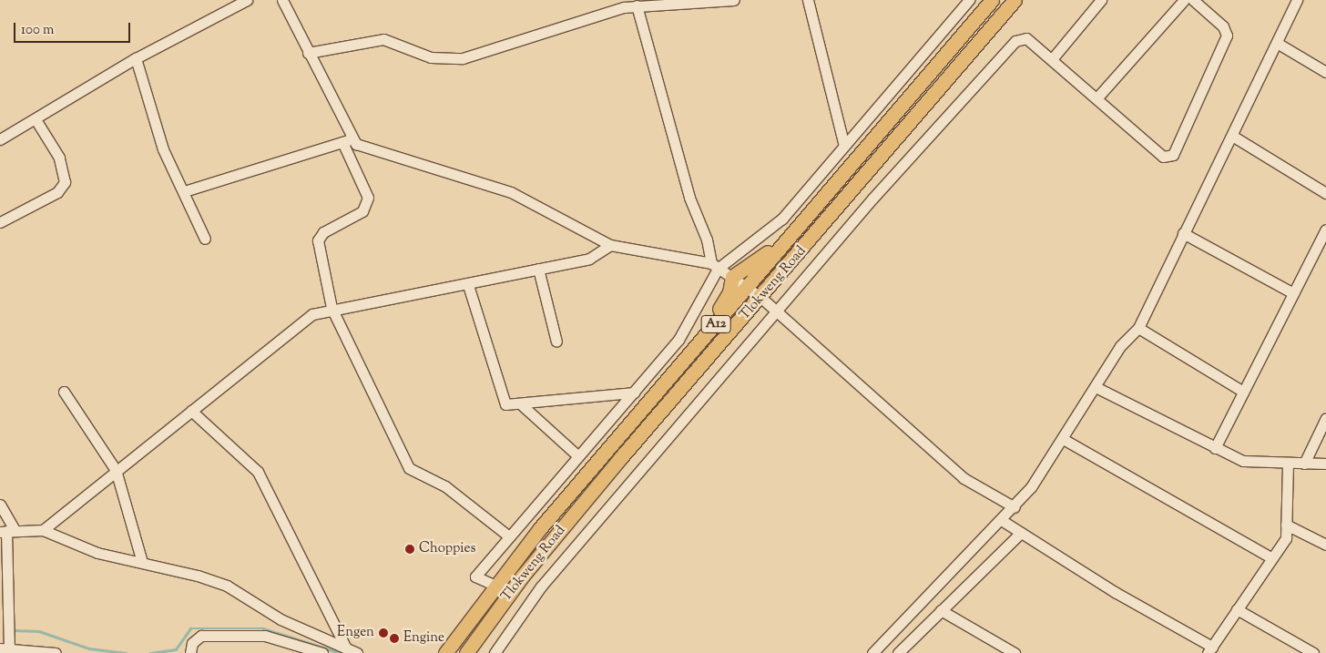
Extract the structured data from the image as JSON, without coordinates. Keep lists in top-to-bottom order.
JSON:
{
  "streets": {
    "main road": ["Tlokweng Road", "A12"]
  },
  "places": ["Choppies", "Engen", "Engine"],
  "scale_bar": "100 m"
}
